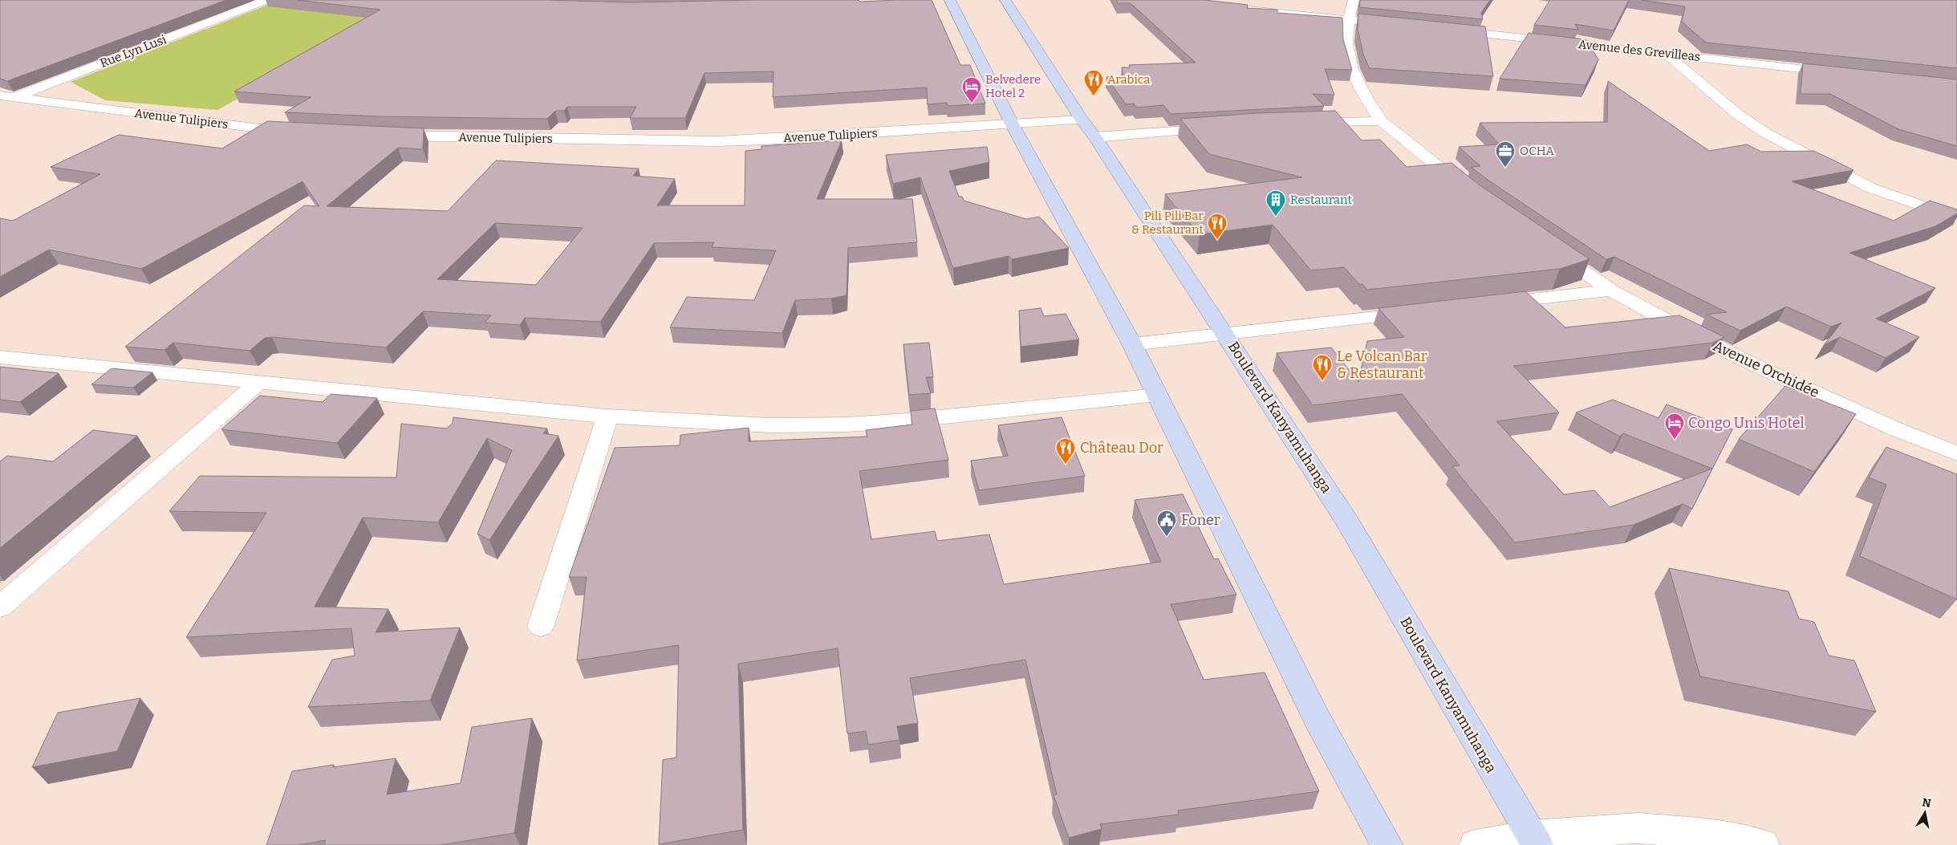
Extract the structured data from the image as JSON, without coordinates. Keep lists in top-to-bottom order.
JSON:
{
  "streets": {
    "main road": ["Boulevard Kanyamuhanga"],
    "street": [
      "Avenue des Grevilleas",
      "Rue Lyn Lusi",
      "Avenue Tulipiers",
      "Avenue Orchidée"
    ]
  },
  "crossings": [
    ["Rue Lyn Lusi", "Avenue Tulipiers"],
    ["Avenue Tulipiers", "Boulevard Kanyamuhanga"]
  ],
  "places": {
    "restaurant": [
      "Arabica",
      "Pili Pili Bar & Restaurant",
      "Le Volcan Bar & Restaurant",
      "Château Dor"
    ],
    "hotel": ["Belvedere Hotel 2", "Congo Unis Hotel"],
    "office": ["OCHA"],
    "building": ["Restaurant"],
    "public building": ["Foner"]
  },
  "north": "top"
}
